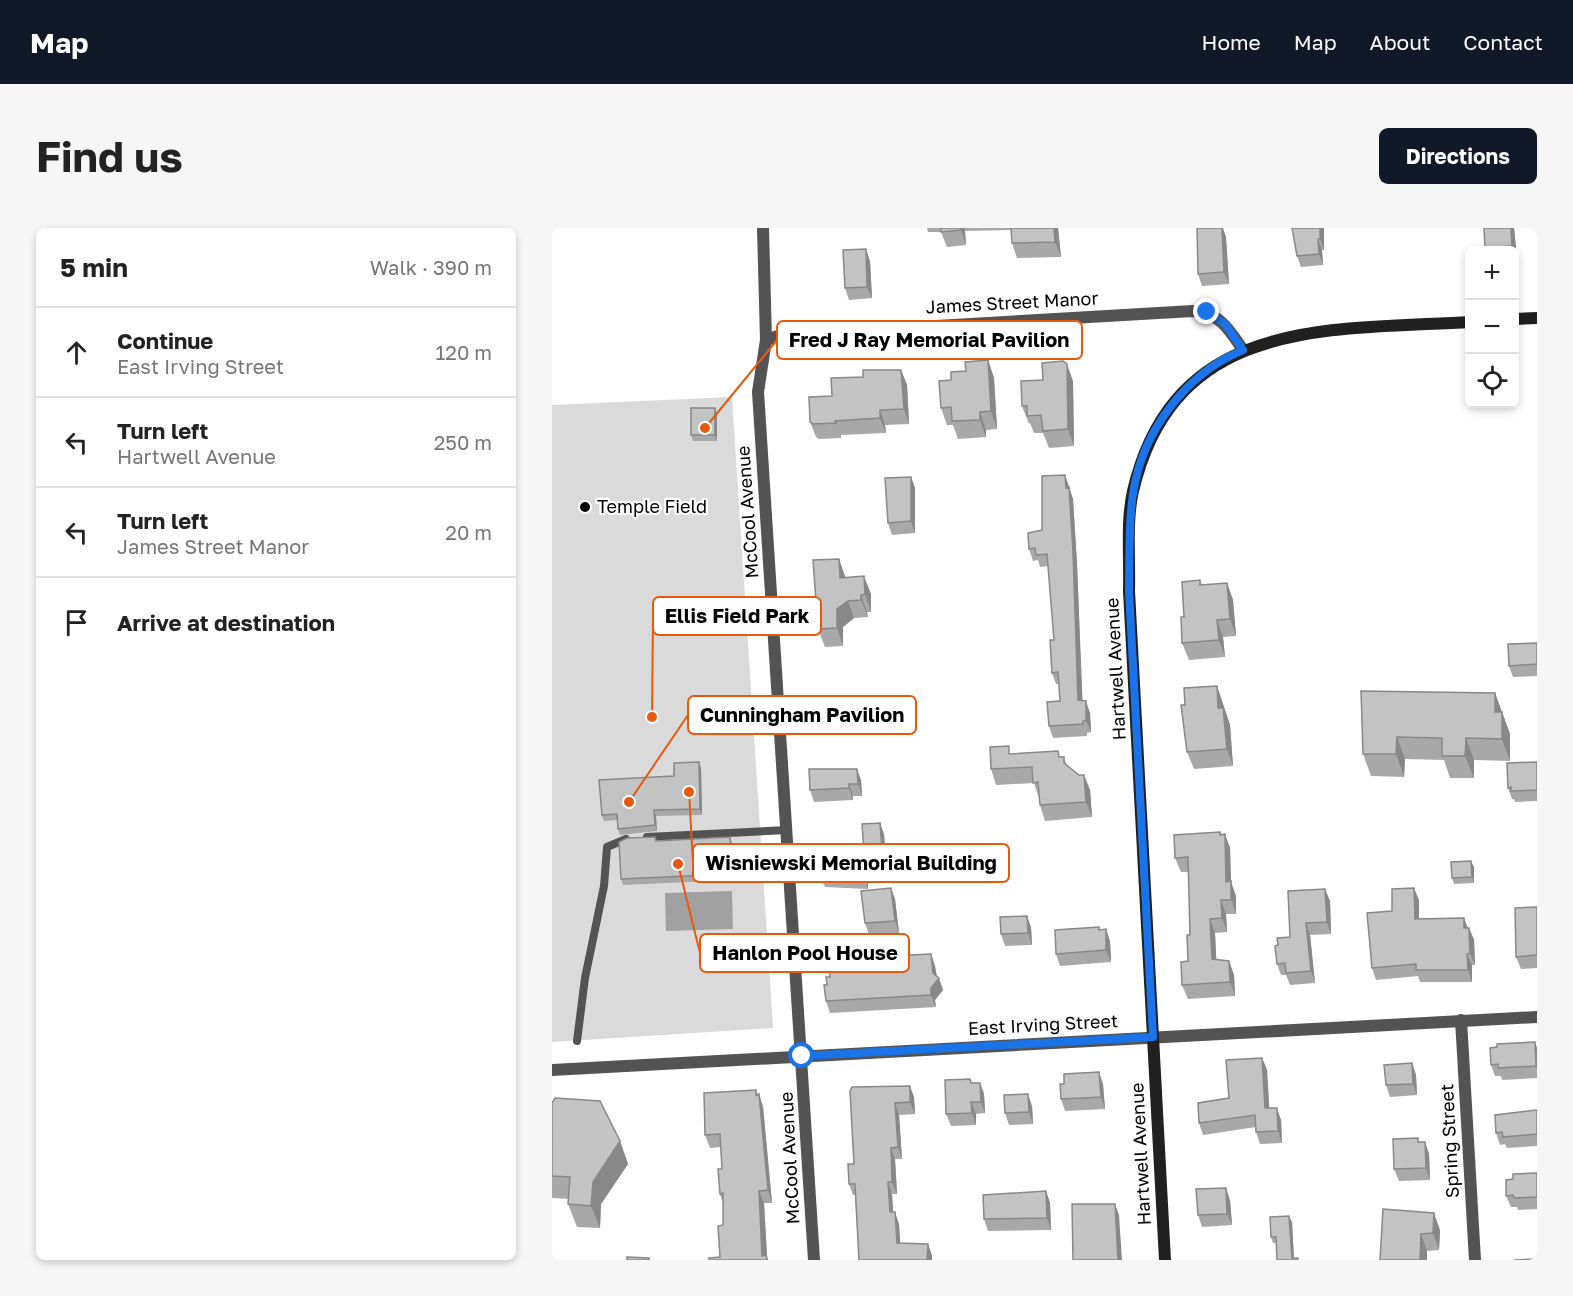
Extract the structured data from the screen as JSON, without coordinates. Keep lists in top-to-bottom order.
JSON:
{
  "streets": {
    "street": [
      "James Street Manor",
      "McCool Avenue",
      "Hartwell Avenue",
      "East Irving Street",
      "Spring Street"
    ]
  },
  "crossings": [
    ["James Street Manor", "McCool Avenue"],
    ["James Street Manor", "Hartwell Avenue"],
    ["McCool Avenue", "East Irving Street"],
    ["Hartwell Avenue", "East Irving Street"],
    ["East Irving Street", "Spring Street"]
  ],
  "places": [
    "Fred J Ray Memorial Pavilion",
    "Temple Field",
    "Ellis Field Park",
    "Wisniewski Memorial Building",
    "Cunningham Pavilion",
    "Hanlon Pool House"
  ],
  "page": {
    "header": "Map",
    "nav": [
      "Home",
      "Map",
      "About",
      "Contact"
    ],
    "buttons": "Directions",
    "title": "Find us",
    "heading": ["5 min", "Walk · 390 m"],
    "map_buttons": ["+", "−"],
    "list": [
      ["Continue", "East Irving Street", "120 m"],
      ["Turn left", "Hartwell Avenue", "250 m"],
      ["Turn left", "James Street Manor", "20 m"],
      "Arrive at destination"
    ]
  }
}
